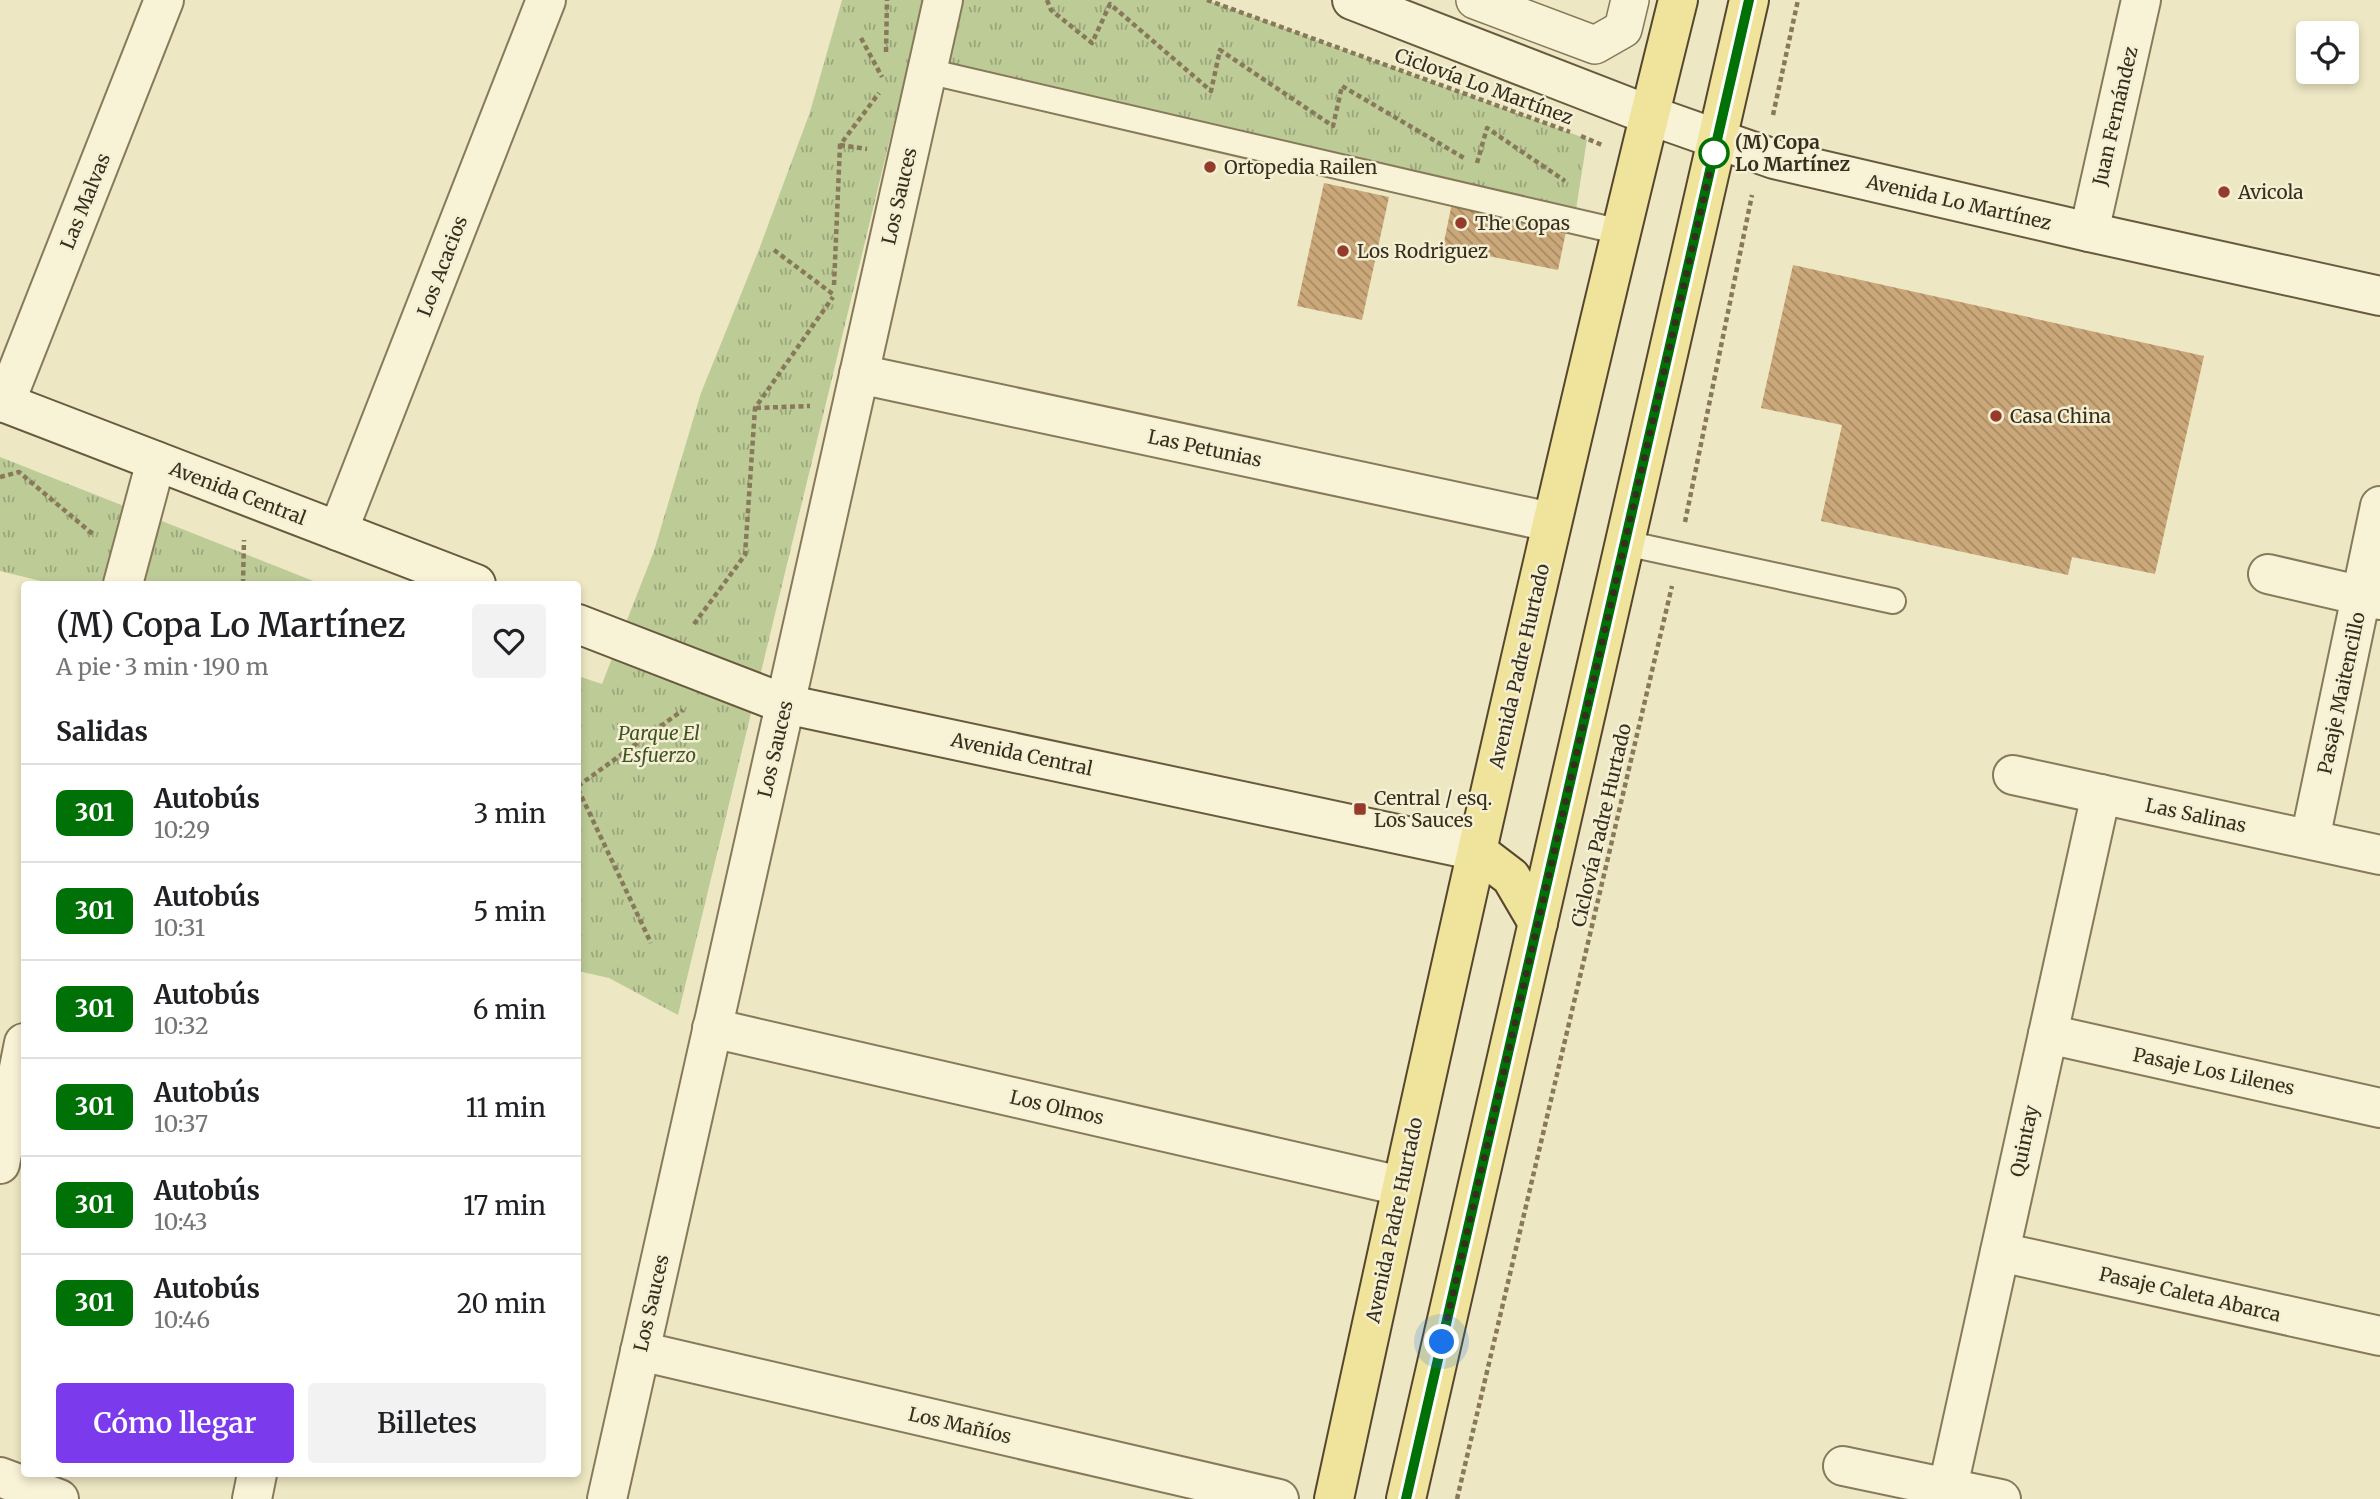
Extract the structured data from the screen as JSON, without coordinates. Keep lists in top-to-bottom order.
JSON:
{
  "streets": {
    "main road": ["Avenida Padre Hurtado"],
    "street": [
      "Juan Fernández",
      "Los Sauces",
      "Las Malvas",
      "Avenida Lo Martínez",
      "Los Acacios",
      "Las Petunias",
      "Avenida Central",
      "Pasaje Maitencillo",
      "Las Salinas",
      "Pasaje Los Lilenes",
      "Los Olmos",
      "Quintay",
      "Pasaje Caleta Abarca",
      "Los Mañíos"
    ],
    "path": ["Ciclovía Lo Martínez", "Ciclovía Padre Hurtado"]
  },
  "crossings": [
    ["Ciclovía Lo Martínez", "Avenida Padre Hurtado"],
    ["Juan Fernández", "Avenida Lo Martínez"],
    ["Los Sauces", "Las Petunias"],
    ["Los Sauces", "Avenida Central"],
    ["Los Sauces", "Los Olmos"],
    ["Los Sauces", "Los Mañíos"],
    ["Las Malvas", "Avenida Central"],
    ["Avenida Lo Martínez", "Avenida Padre Hurtado"],
    ["Avenida Lo Martínez", "Ciclovía Padre Hurtado"],
    ["Los Acacios", "Avenida Central"],
    ["Las Petunias", "Avenida Padre Hurtado"],
    ["Avenida Central", "Avenida Padre Hurtado"],
    ["Avenida Padre Hurtado", "Los Olmos"],
    ["Pasaje Maitencillo", "Las Salinas"],
    ["Las Salinas", "Quintay"],
    ["Pasaje Los Lilenes", "Quintay"],
    ["Quintay", "Pasaje Caleta Abarca"]
  ],
  "parks": ["Parque El Esfuerzo"],
  "places": {
    "other": [
      "(M) Copa Lo Martínez",
      "Ortopedia Railen",
      "Avicola",
      "The Copas",
      "Los Rodriguez",
      "Casa China"
    ],
    "transit": ["Central / esq. Los Sauces"]
  },
  "lines": ["bus line 301"],
  "page": {
    "heading": [
      ["(M) Copa Lo Martínez", "A pie · 3 min · 190 m"],
      "Salidas"
    ],
    "list": [
      {
        "mark": "301",
        "name": "Autobús",
        "note": "10:29",
        "value": "3 min"
      },
      {
        "mark": "301",
        "name": "Autobús",
        "note": "10:31",
        "value": "5 min"
      },
      {
        "mark": "301",
        "name": "Autobús",
        "note": "10:32",
        "value": "6 min"
      },
      {
        "mark": "301",
        "name": "Autobús",
        "note": "10:37",
        "value": "11 min"
      },
      {
        "mark": "301",
        "name": "Autobús",
        "note": "10:43",
        "value": "17 min"
      },
      {
        "mark": "301",
        "name": "Autobús",
        "note": "10:46",
        "value": "20 min"
      }
    ],
    "buttons": ["Cómo llegar", "Billetes"]
  }
}
